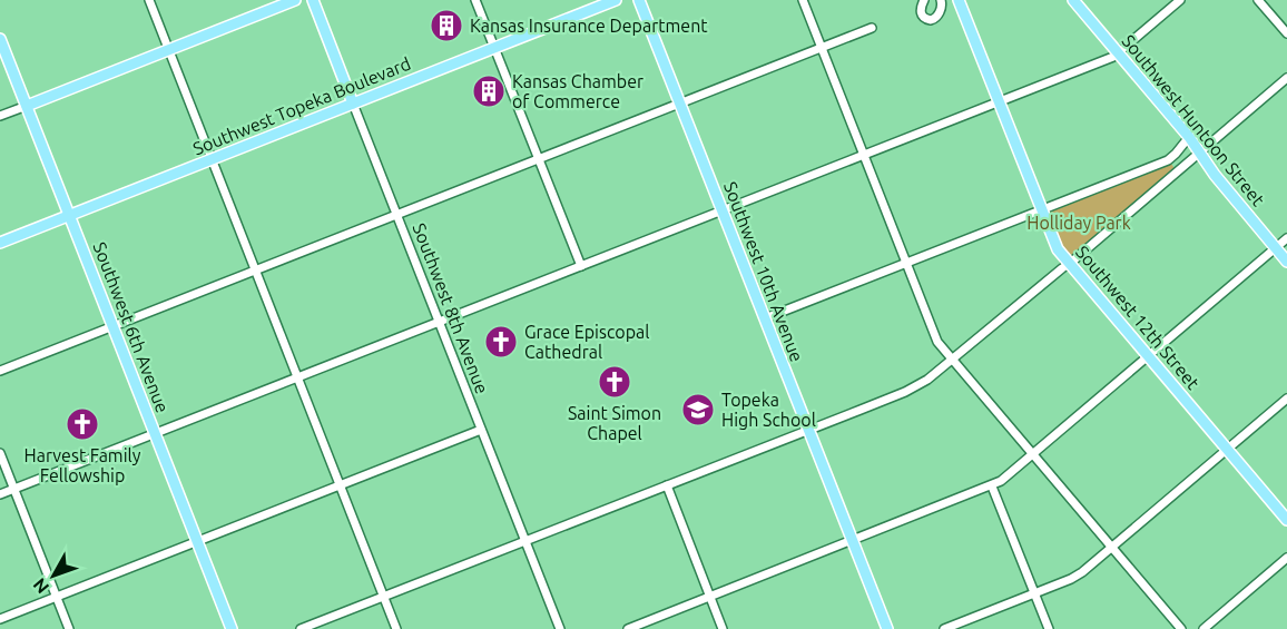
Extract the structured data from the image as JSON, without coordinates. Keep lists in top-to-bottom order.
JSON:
{
  "streets": {
    "main road": [
      "Southwest Topeka Boulevard",
      "Southwest Huntoon Street",
      "Southwest 10th Avenue",
      "Southwest 8th Avenue",
      "Southwest 12th Street",
      "Southwest 6th Avenue"
    ]
  },
  "crossings": [
    ["Southwest Topeka Boulevard", "Southwest 8th Avenue"],
    ["Southwest Topeka Boulevard", "Southwest 6th Avenue"]
  ],
  "parks": ["Holliday Park"],
  "places": {
    "building": ["Kansas Insurance Department", "Kansas Chamber of Commerce"],
    "church": ["Grace Episcopal Cathedral", "Saint Simon Chapel", "Harvest Family Fellowship"],
    "school or university": ["Topeka High School"]
  },
  "north": "bottom left"
}
